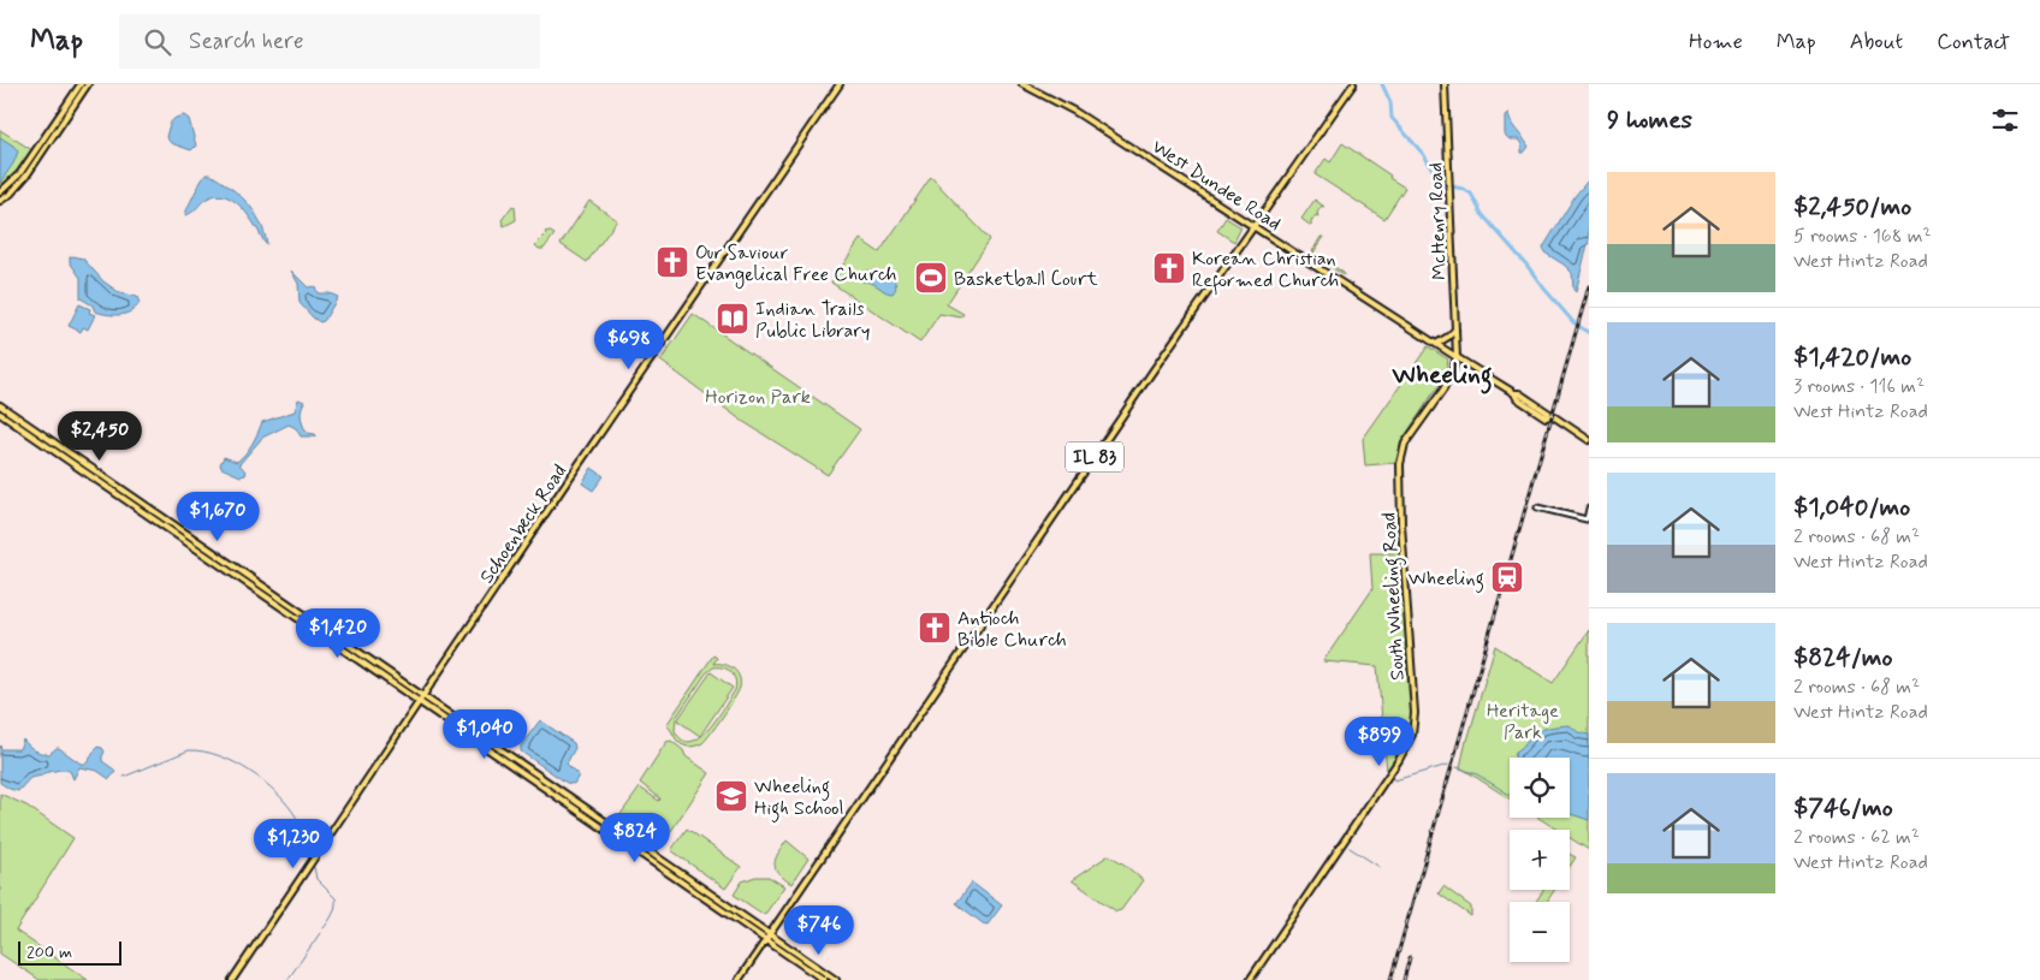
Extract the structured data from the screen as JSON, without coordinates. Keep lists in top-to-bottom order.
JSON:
{
  "streets": {
    "main road": [
      "West Dundee Road",
      "McHenry Road",
      "IL 83",
      "Schoenbeck Road",
      "South Wheeling Road"
    ]
  },
  "crossings": [
    ["West Dundee Road", "McHenry Road"],
    ["West Dundee Road", "IL 83"],
    ["West Dundee Road", "South Wheeling Road"],
    ["McHenry Road", "South Wheeling Road"]
  ],
  "districts": ["Wheeling"],
  "parks": ["Horizon Park", "Heritage Park"],
  "places": {
    "church": ["Our Saviour Evangelical Free Church", "Korean Christian Reformed Church", "Antioch Bible Church"],
    "sports": ["Basketball Court"],
    "library": ["Indian Trails Public Library"],
    "station": ["Wheeling"],
    "school or university": ["Wheeling High School"]
  },
  "scale_bar": "200 m",
  "page": {
    "header": "Map",
    "search": "Search here",
    "nav": [
      "Home",
      "Map",
      "About",
      "Contact"
    ],
    "heading": "9 homes",
    "list": [
      {
        "name": "$2,450/mo",
        "note": "5 rooms · 168 m² · West Hintz Road"
      },
      {
        "name": "$1,420/mo",
        "note": "3 rooms · 116 m² · West Hintz Road"
      },
      {
        "name": "$1,040/mo",
        "note": "2 rooms · 68 m² · West Hintz Road"
      },
      {
        "name": "$824/mo",
        "note": "2 rooms · 68 m² · West Hintz Road"
      },
      {
        "name": "$746/mo",
        "note": "2 rooms · 62 m² · West Hintz Road"
      }
    ],
    "price": [
      "$698",
      "$2,450",
      "$1,670",
      "$1,420",
      "$1,040",
      "$899",
      "$824",
      "$1,230",
      "$746"
    ],
    "map_buttons": ["+", "−"],
    "scale": "200 m"
  }
}
